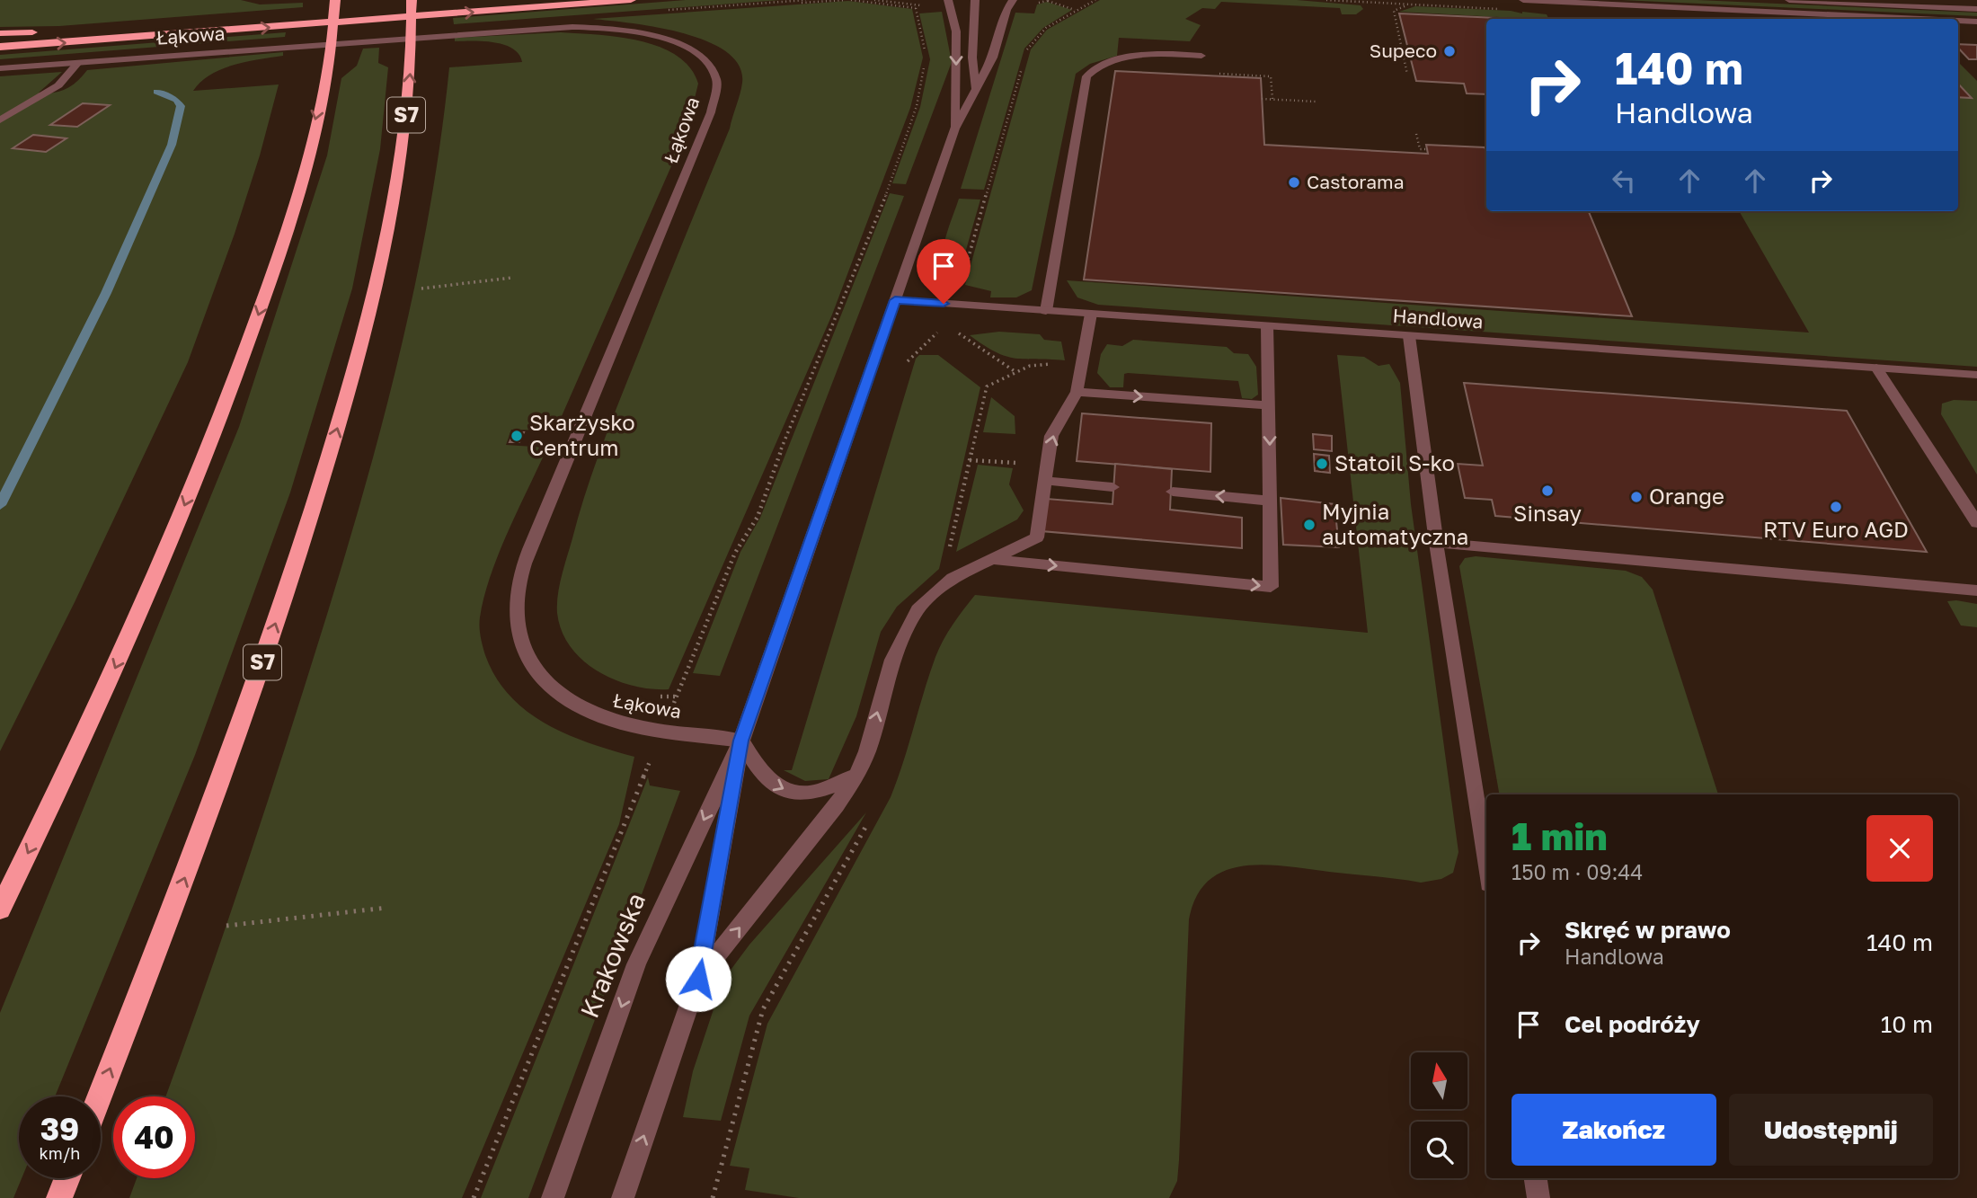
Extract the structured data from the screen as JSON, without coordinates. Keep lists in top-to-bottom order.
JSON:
{
  "streets": {
    "highway": ["S7"],
    "street": ["Łąkowa", "Handlowa", "Krakowska"]
  },
  "crossings": [
    ["Łąkowa", "Krakowska"],
    ["Handlowa", "Krakowska"]
  ],
  "places": [
    "Supeco",
    "Castorama",
    "Skarżysko Centrum",
    "Statoil S-ko",
    "Sinsay",
    "Orange",
    "RTV Euro AGD",
    "Myjnia automatyczna"
  ],
  "north": "top",
  "page": {
    "turn": ["140 m", "Handlowa"],
    "heading": ["1 min", "150 m · 09:44"],
    "list": [
      {
        "name": "Skręć w prawo",
        "note": "Handlowa",
        "value": "140 m"
      },
      {
        "name": "Cel podróży",
        "value": "10 m"
      }
    ],
    "buttons": ["Zakończ", "Udostępnij"],
    "speed": "39 km/h",
    "limit": "40"
  }
}
